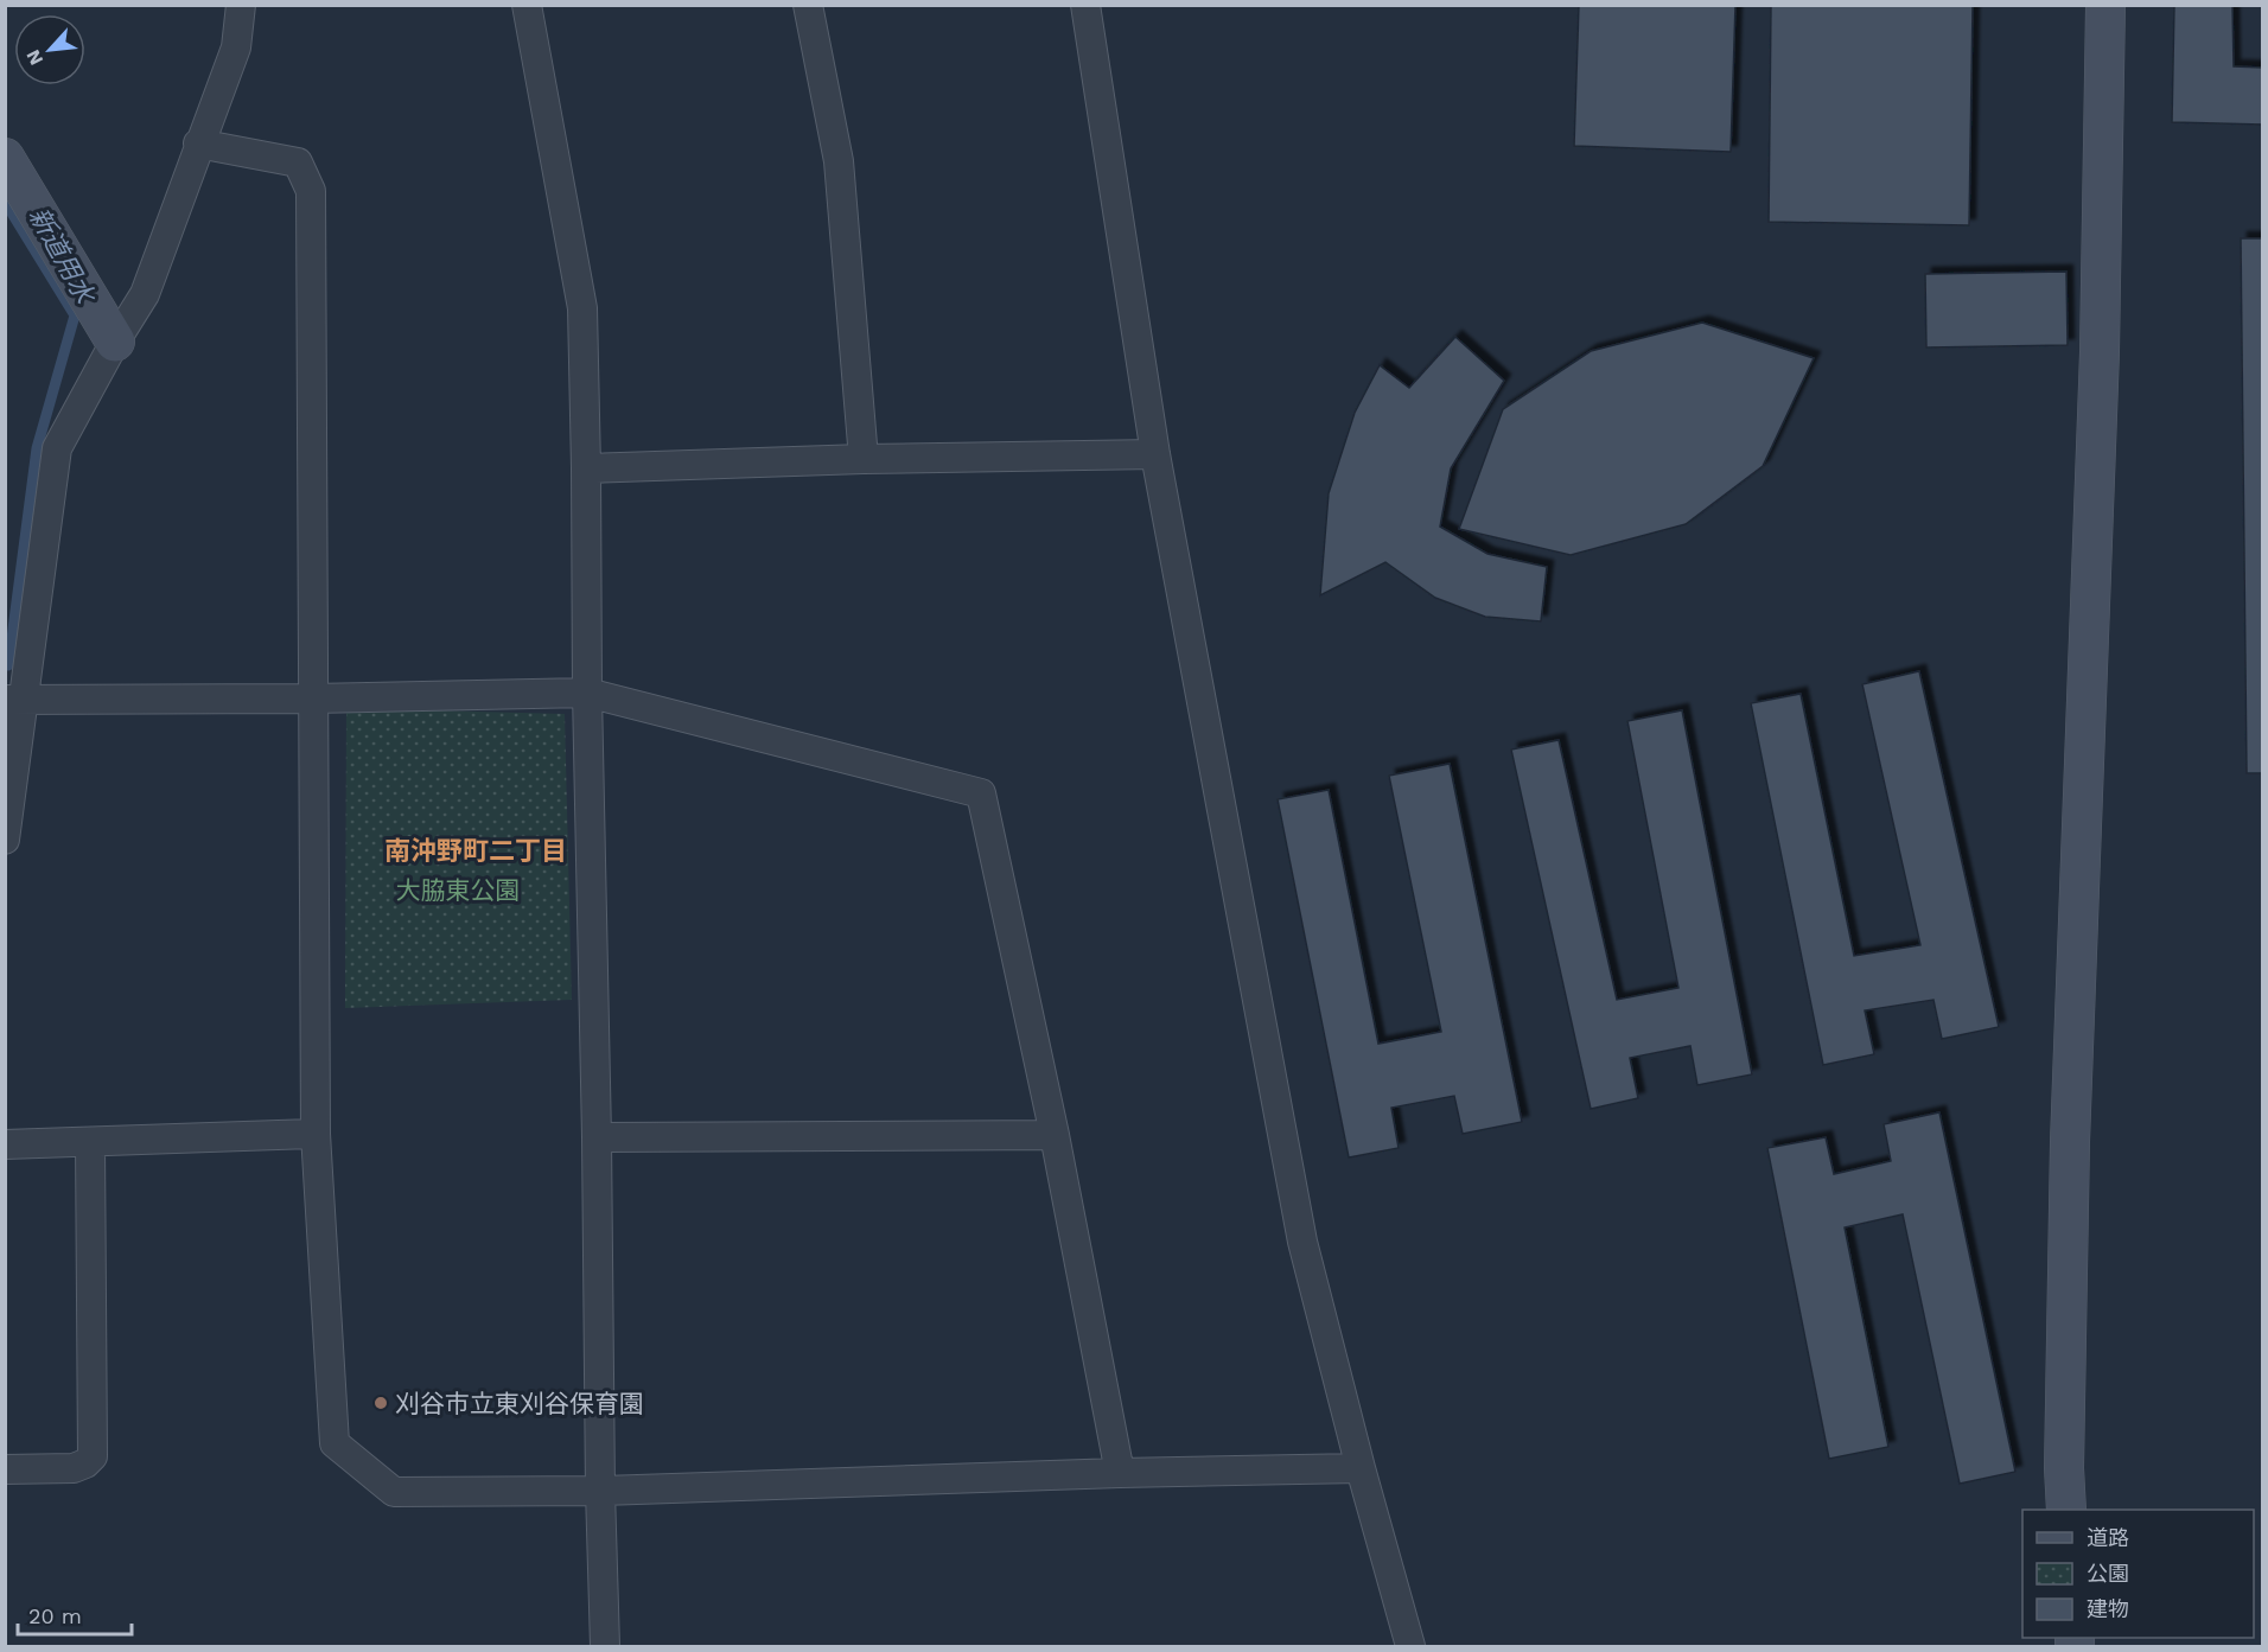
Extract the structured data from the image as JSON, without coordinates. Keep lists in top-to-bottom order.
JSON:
{
  "districts": ["南沖野町二丁目"],
  "water": ["新道用水"],
  "parks": ["大脇東公園"],
  "places": ["刈谷市立東刈谷保育園"],
  "legend": ["道路", "公園", "建物"],
  "scale_bar": "20 m",
  "north": "bottom left"
}
